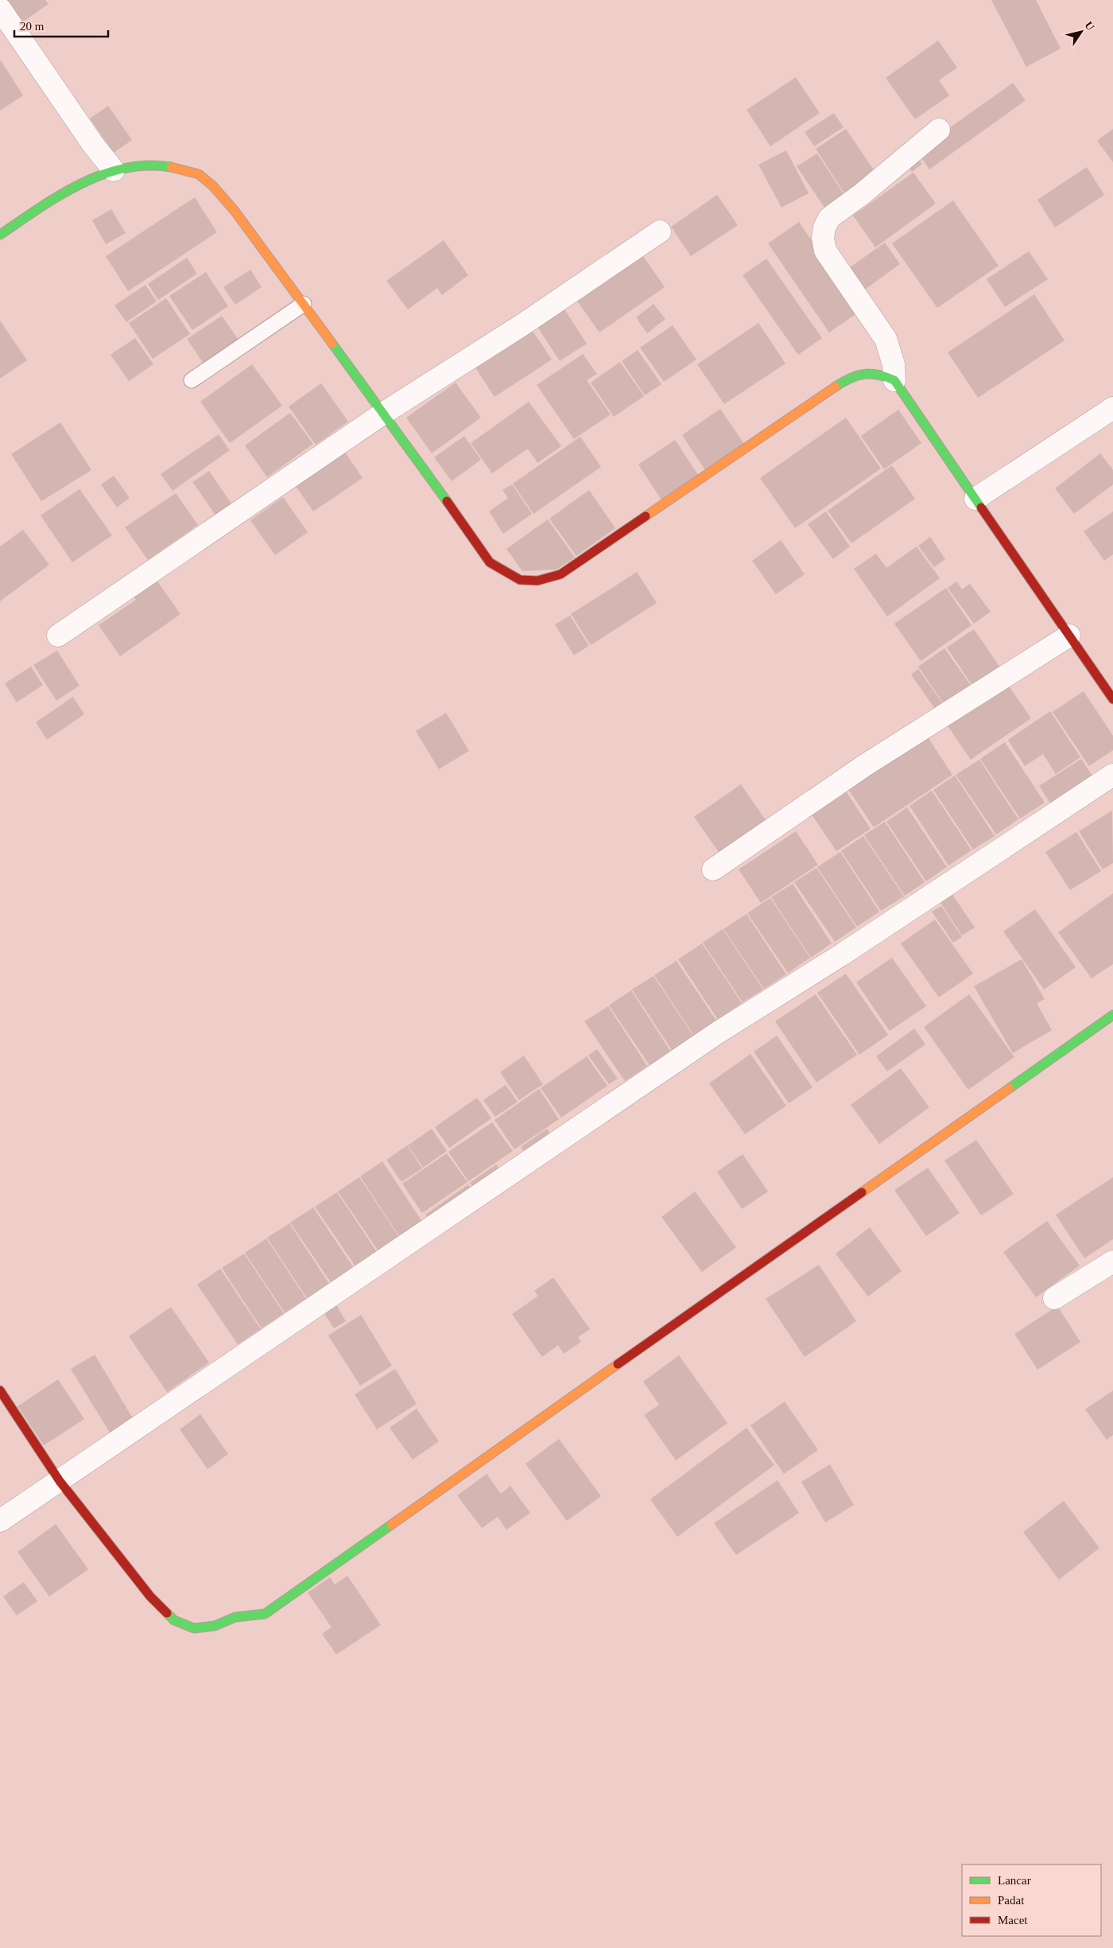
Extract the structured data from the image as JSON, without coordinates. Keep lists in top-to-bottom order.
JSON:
{
  "legend": ["Lancar", "Padat", "Macet"],
  "scale_bar": "20 m",
  "north": "top right"
}
